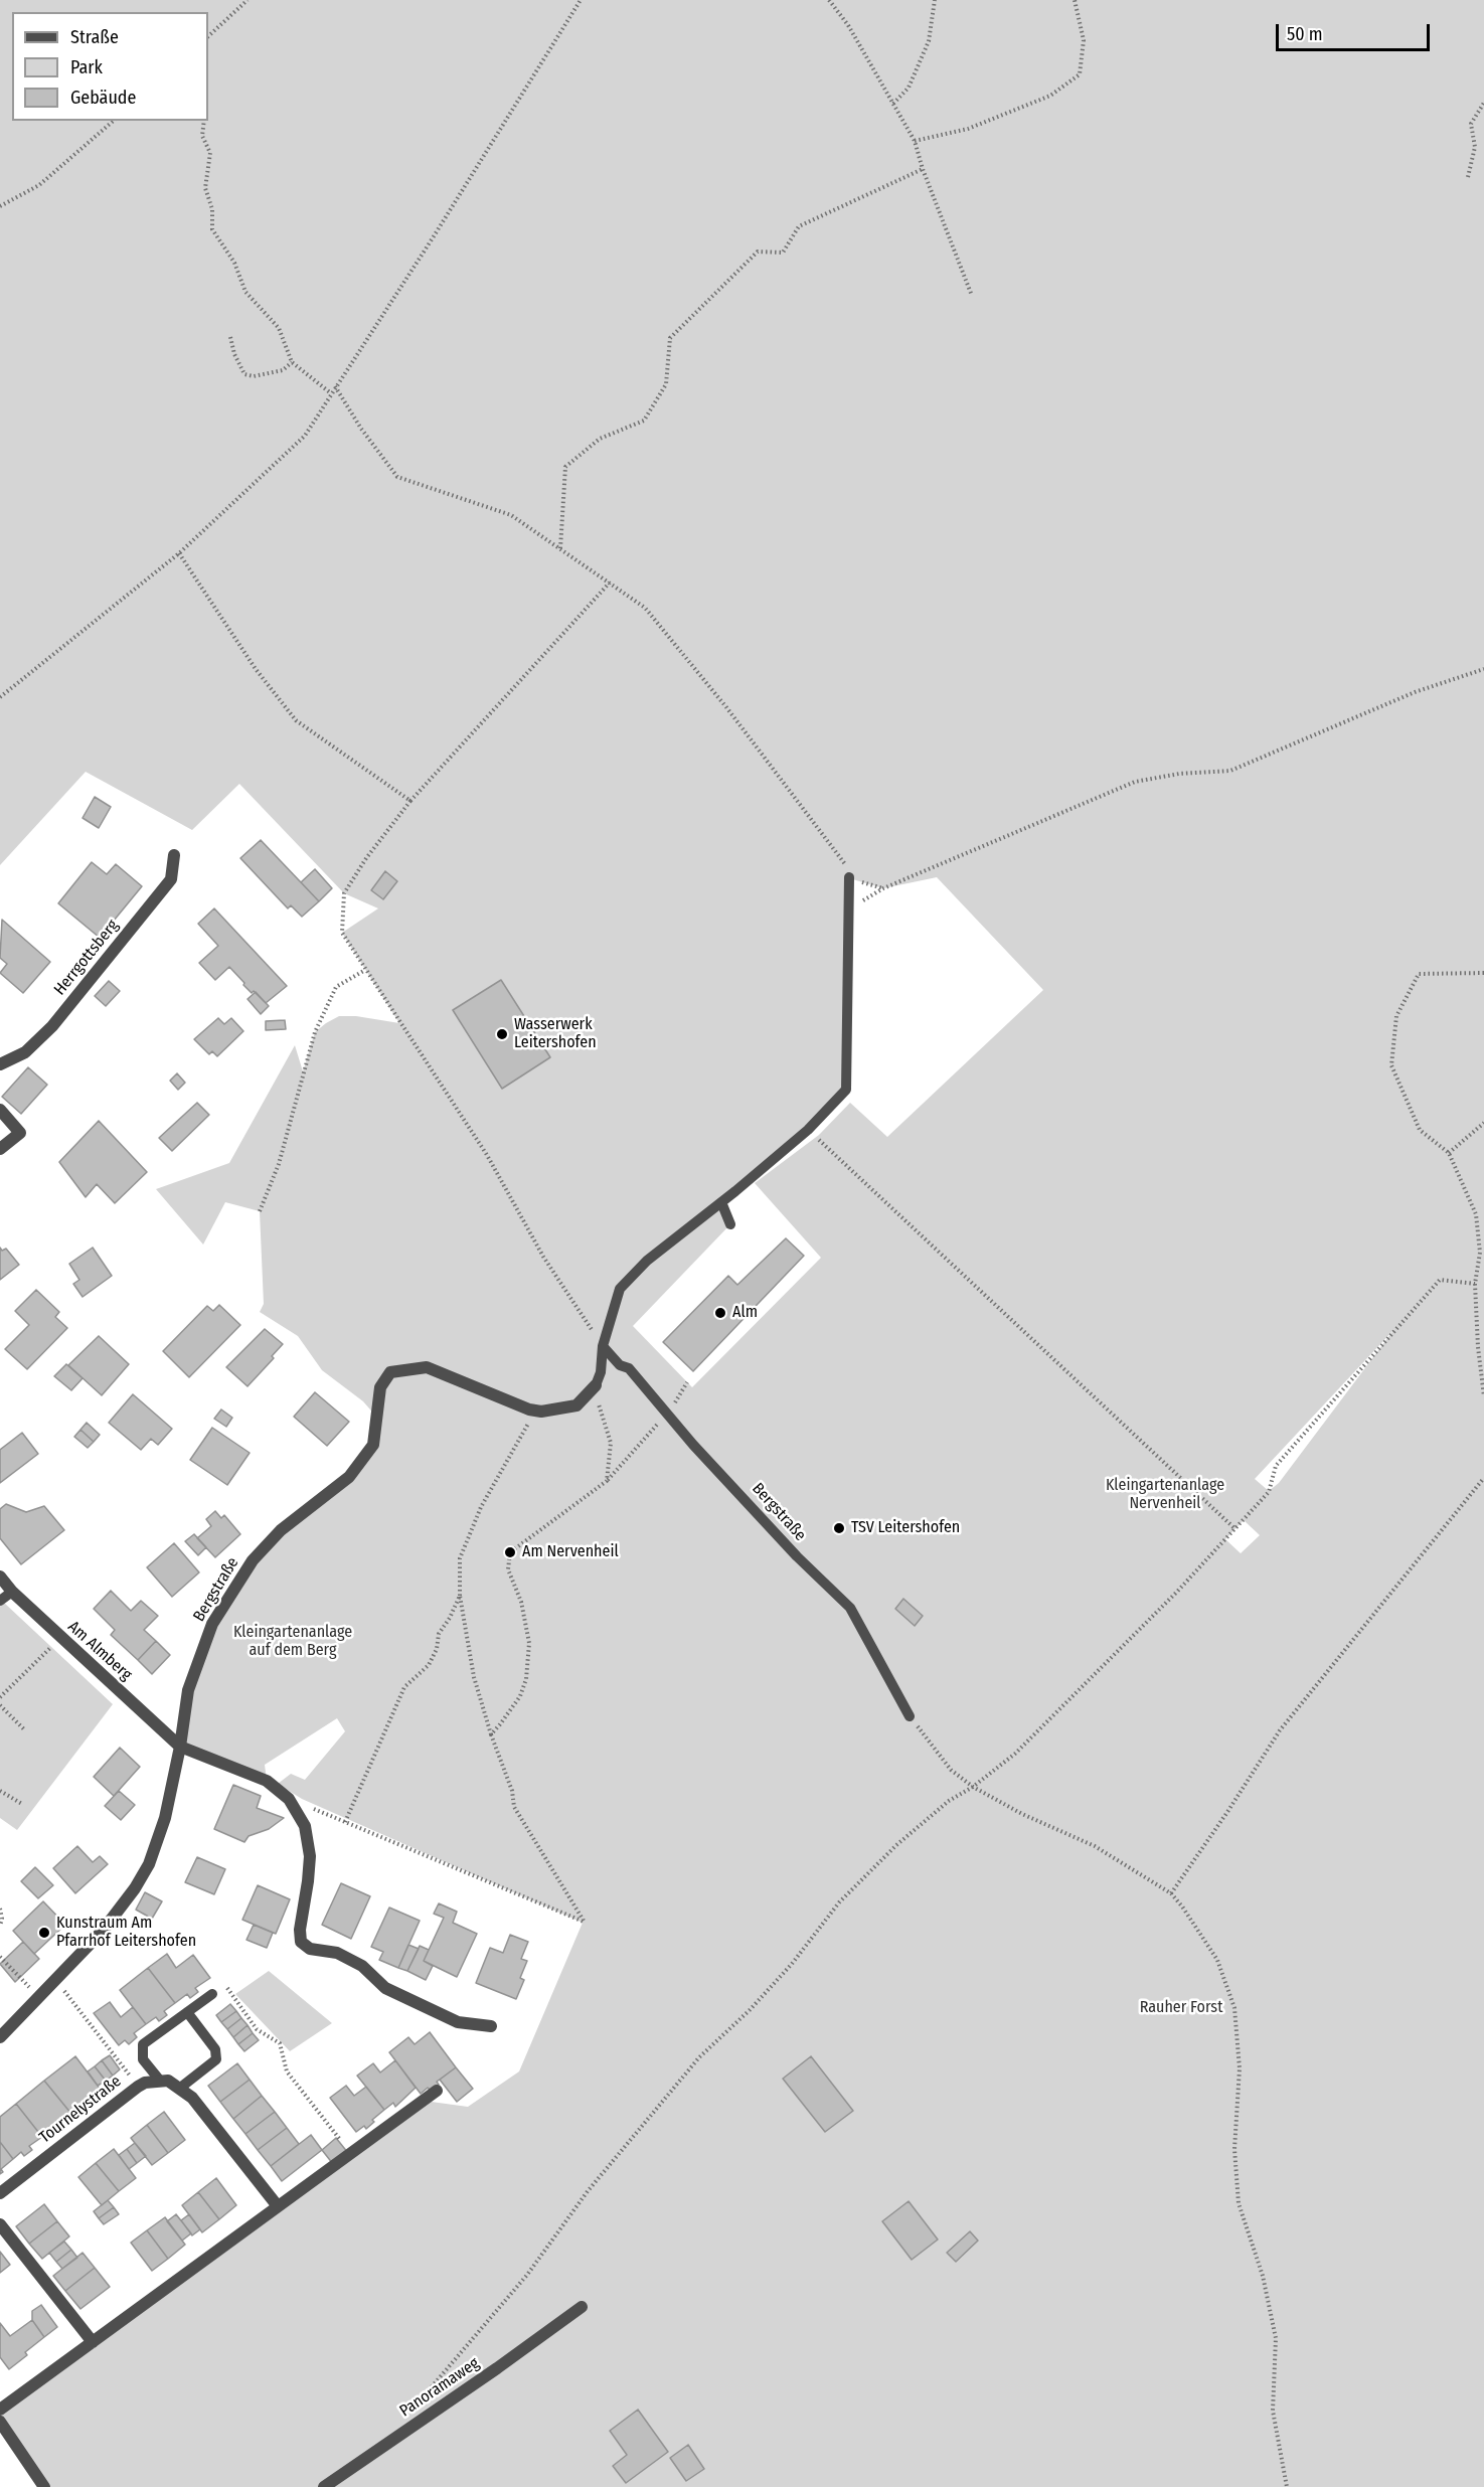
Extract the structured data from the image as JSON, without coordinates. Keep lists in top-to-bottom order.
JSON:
{
  "streets": {
    "street": [
      "Herrgottsberg",
      "Bergstraße",
      "Am Almberg",
      "Tournelystraße",
      "Panoramaweg"
    ]
  },
  "crossings": [
    ["Bergstraße", "Am Almberg"]
  ],
  "parks": ["Kleingartenanlage Nervenheil", "Kleingartenanlage auf dem Berg", "Rauher Forst"],
  "places": [
    "Wasserwerk Leitershofen",
    "Alm",
    "TSV Leitershofen",
    "Am Nervenheil",
    "Kunstraum Am Pfarrhof Leitershofen"
  ],
  "legend": ["Straße", "Park", "Gebäude"],
  "scale_bar": "50 m"
}
